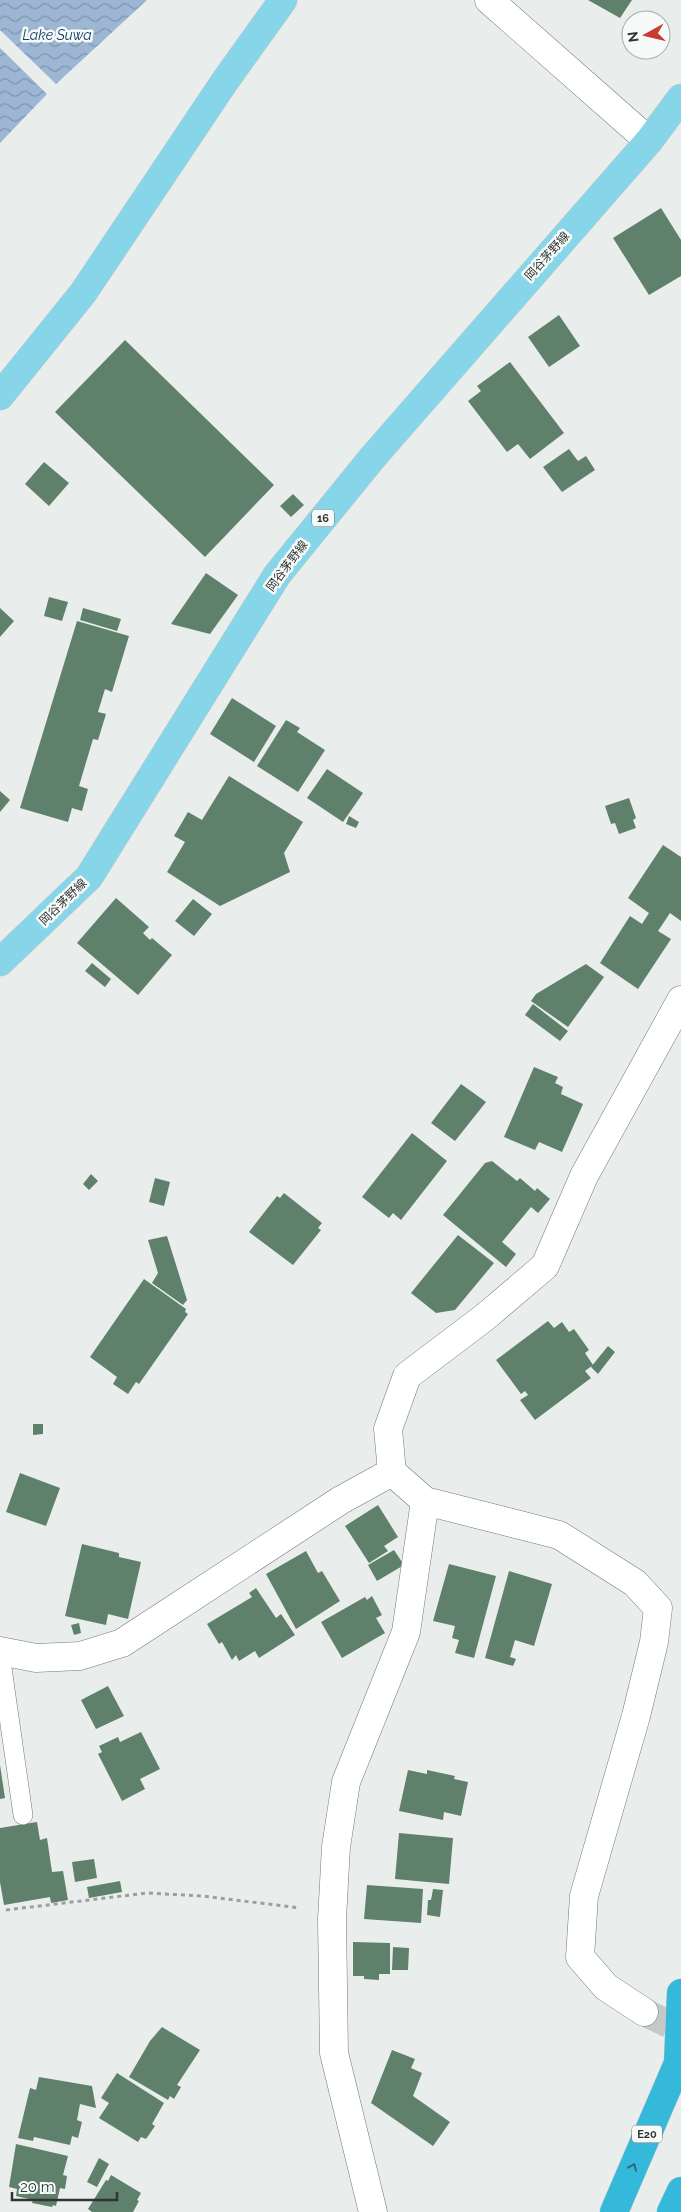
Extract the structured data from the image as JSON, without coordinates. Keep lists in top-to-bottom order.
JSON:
{
  "streets": {
    "highway": ["E20"],
    "main road": ["岡谷茅野線", "16"]
  },
  "water": ["Lake Suwa"],
  "scale_bar": "20 m",
  "north": "left"
}
